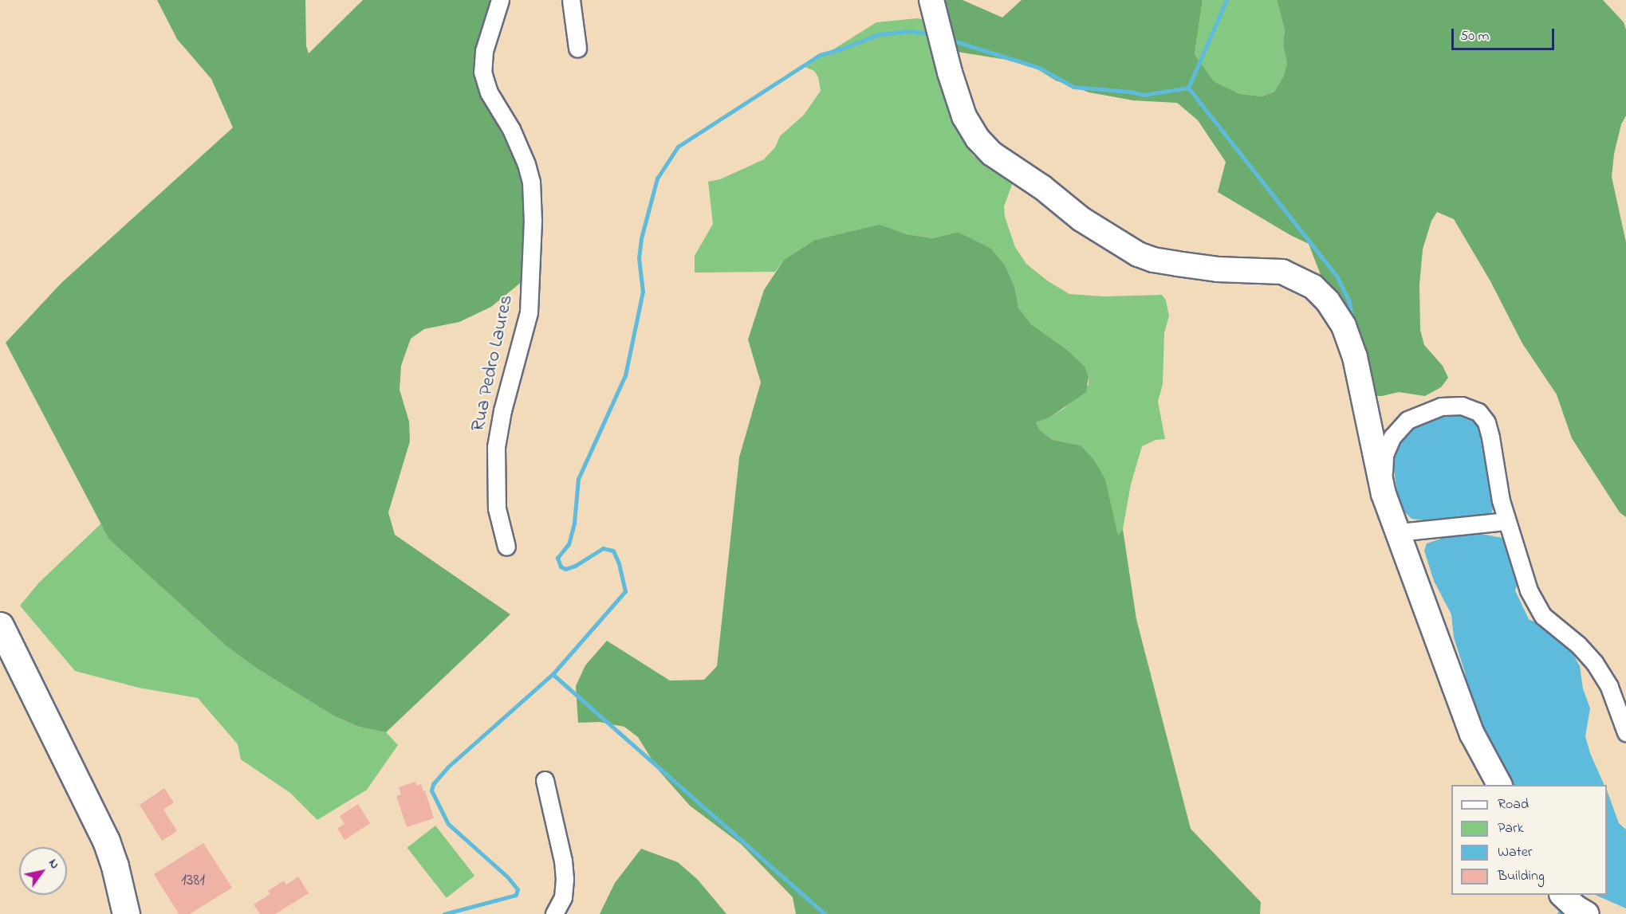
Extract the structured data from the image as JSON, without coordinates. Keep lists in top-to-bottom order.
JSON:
{
  "streets": {
    "street": ["Rua Pedro Laures"]
  },
  "house_numbers": ["1381"],
  "legend": [
    "Road",
    "Park",
    "Water",
    "Building"
  ],
  "scale_bar": "50 m",
  "north": "top right"
}
